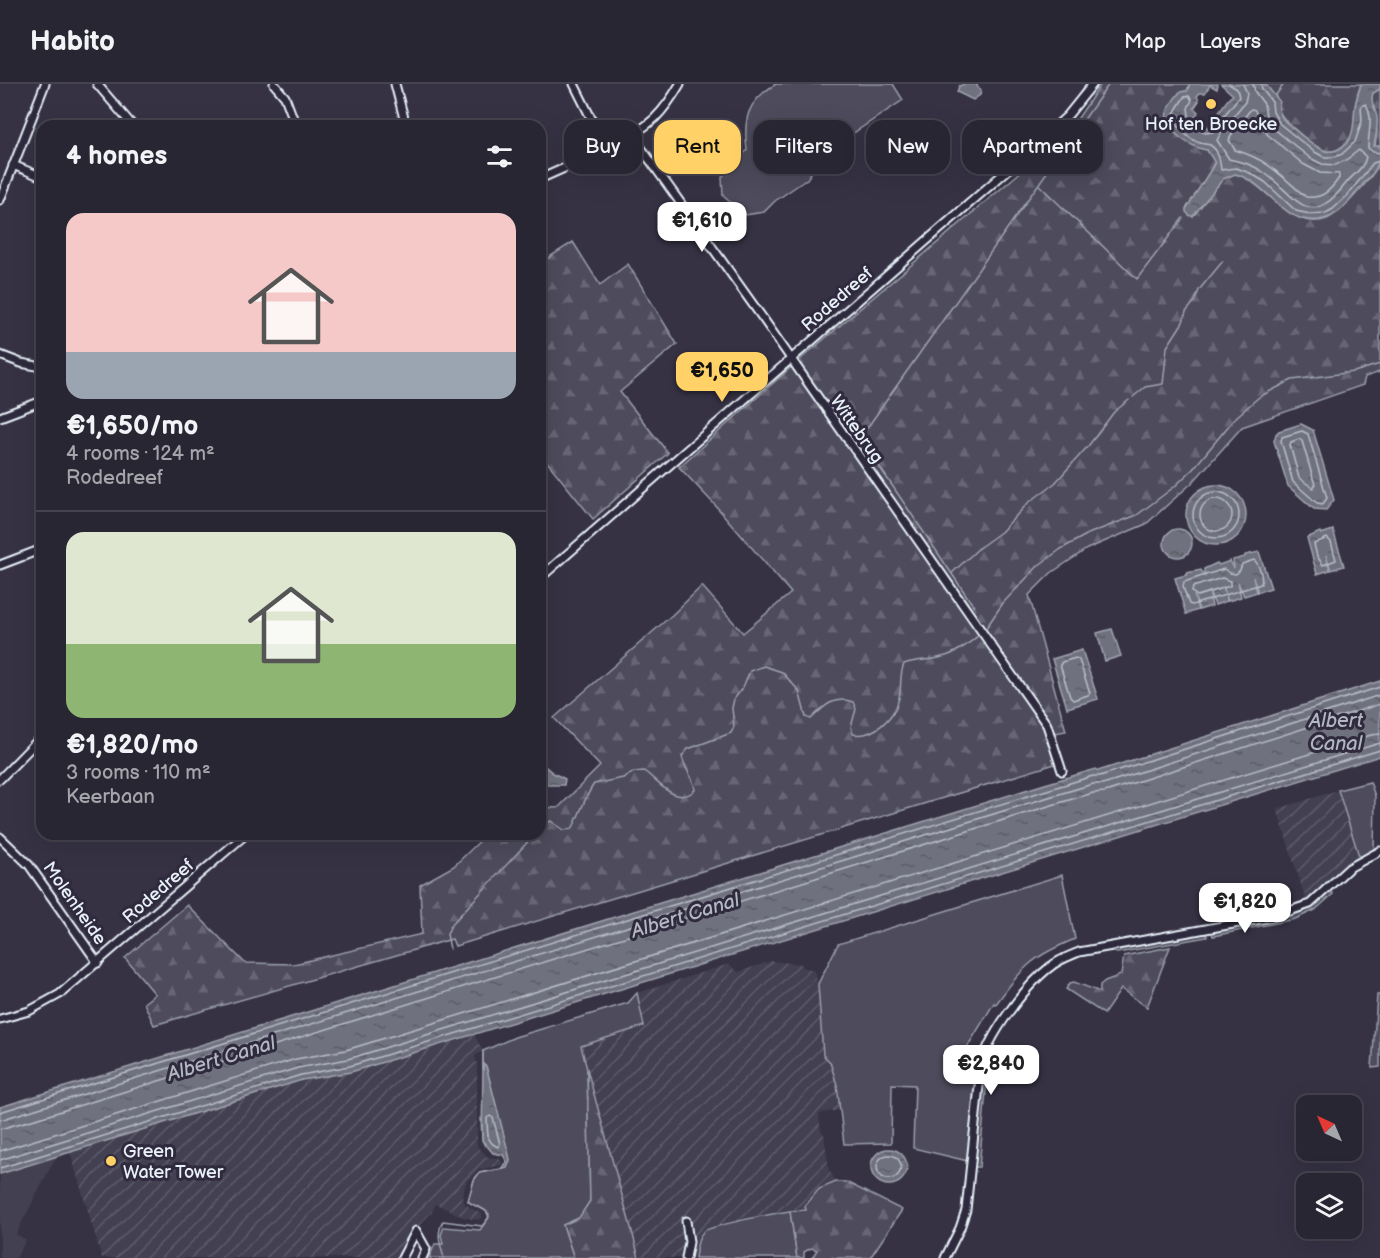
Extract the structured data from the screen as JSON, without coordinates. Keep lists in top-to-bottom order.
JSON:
{
  "streets": {
    "street": ["Rodedreef", "Wittebrug", "Molenheide"]
  },
  "crossings": [
    ["Rodedreef", "Wittebrug"],
    ["Rodedreef", "Molenheide"]
  ],
  "water": ["Albert Canal"],
  "places": ["Hof ten Broecke", "Green Water Tower"],
  "north": "top left",
  "page": {
    "header": "Habito",
    "nav": ["Map", "Layers", "Share"],
    "chip": [
      "Buy",
      "Rent",
      "Filters",
      "New",
      "Apartment"
    ],
    "heading": "4 homes",
    "list": [
      {
        "name": "€1,650/mo",
        "note": "4 rooms · 124 m² · Rodedreef"
      },
      {
        "name": "€1,820/mo",
        "note": "3 rooms · 110 m² · Keerbaan"
      }
    ],
    "price": [
      "€1,610",
      "€1,650",
      "€1,820",
      "€2,840"
    ]
  }
}
